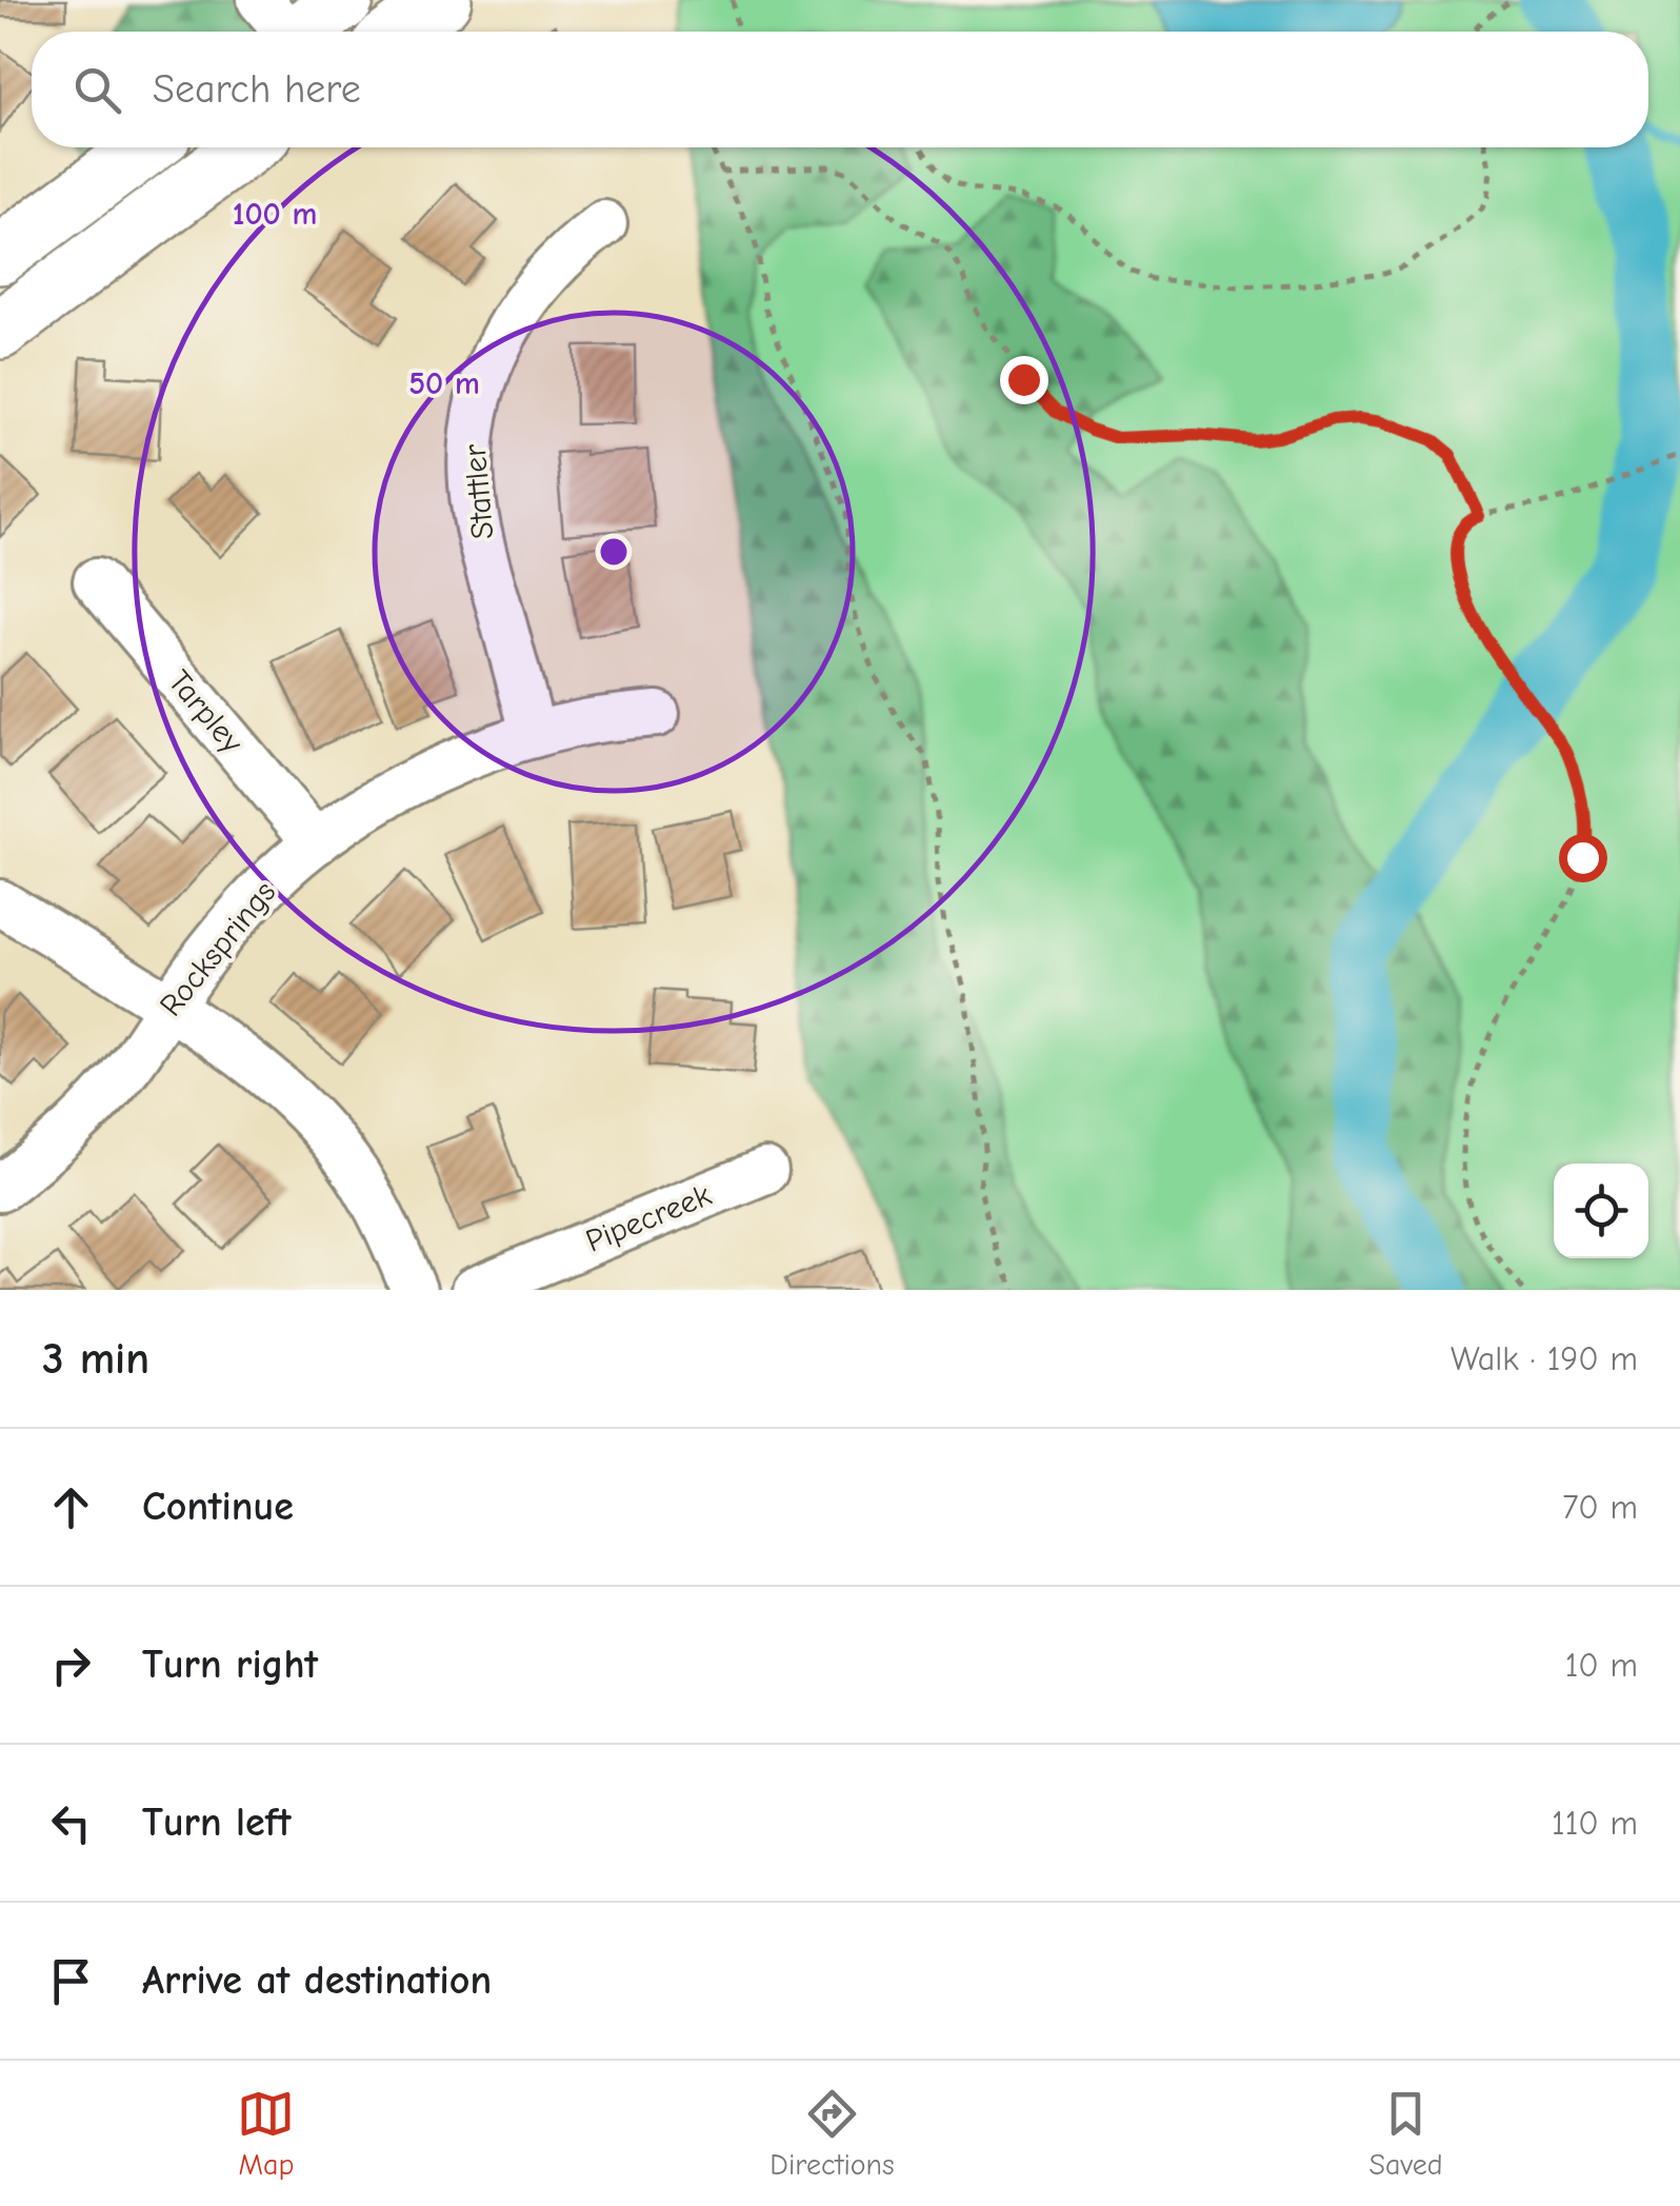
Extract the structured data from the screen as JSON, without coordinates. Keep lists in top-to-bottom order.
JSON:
{
  "streets": {
    "street": [
      "Stattler",
      "Tarpley",
      "Rocksprings",
      "Pipecreek"
    ]
  },
  "crossings": [
    ["Stattler", "Rocksprings"],
    ["Tarpley", "Rocksprings"]
  ],
  "page": {
    "search": "Search here",
    "heading": ["3 min", "Walk · 190 m"],
    "list": [
      ["Continue", "70 m"],
      ["Turn right", "10 m"],
      ["Turn left", "110 m"],
      "Arrive at destination"
    ],
    "nav": ["Map", "Directions", "Saved"]
  },
  "rings": ["100 m", "50 m"]
}
